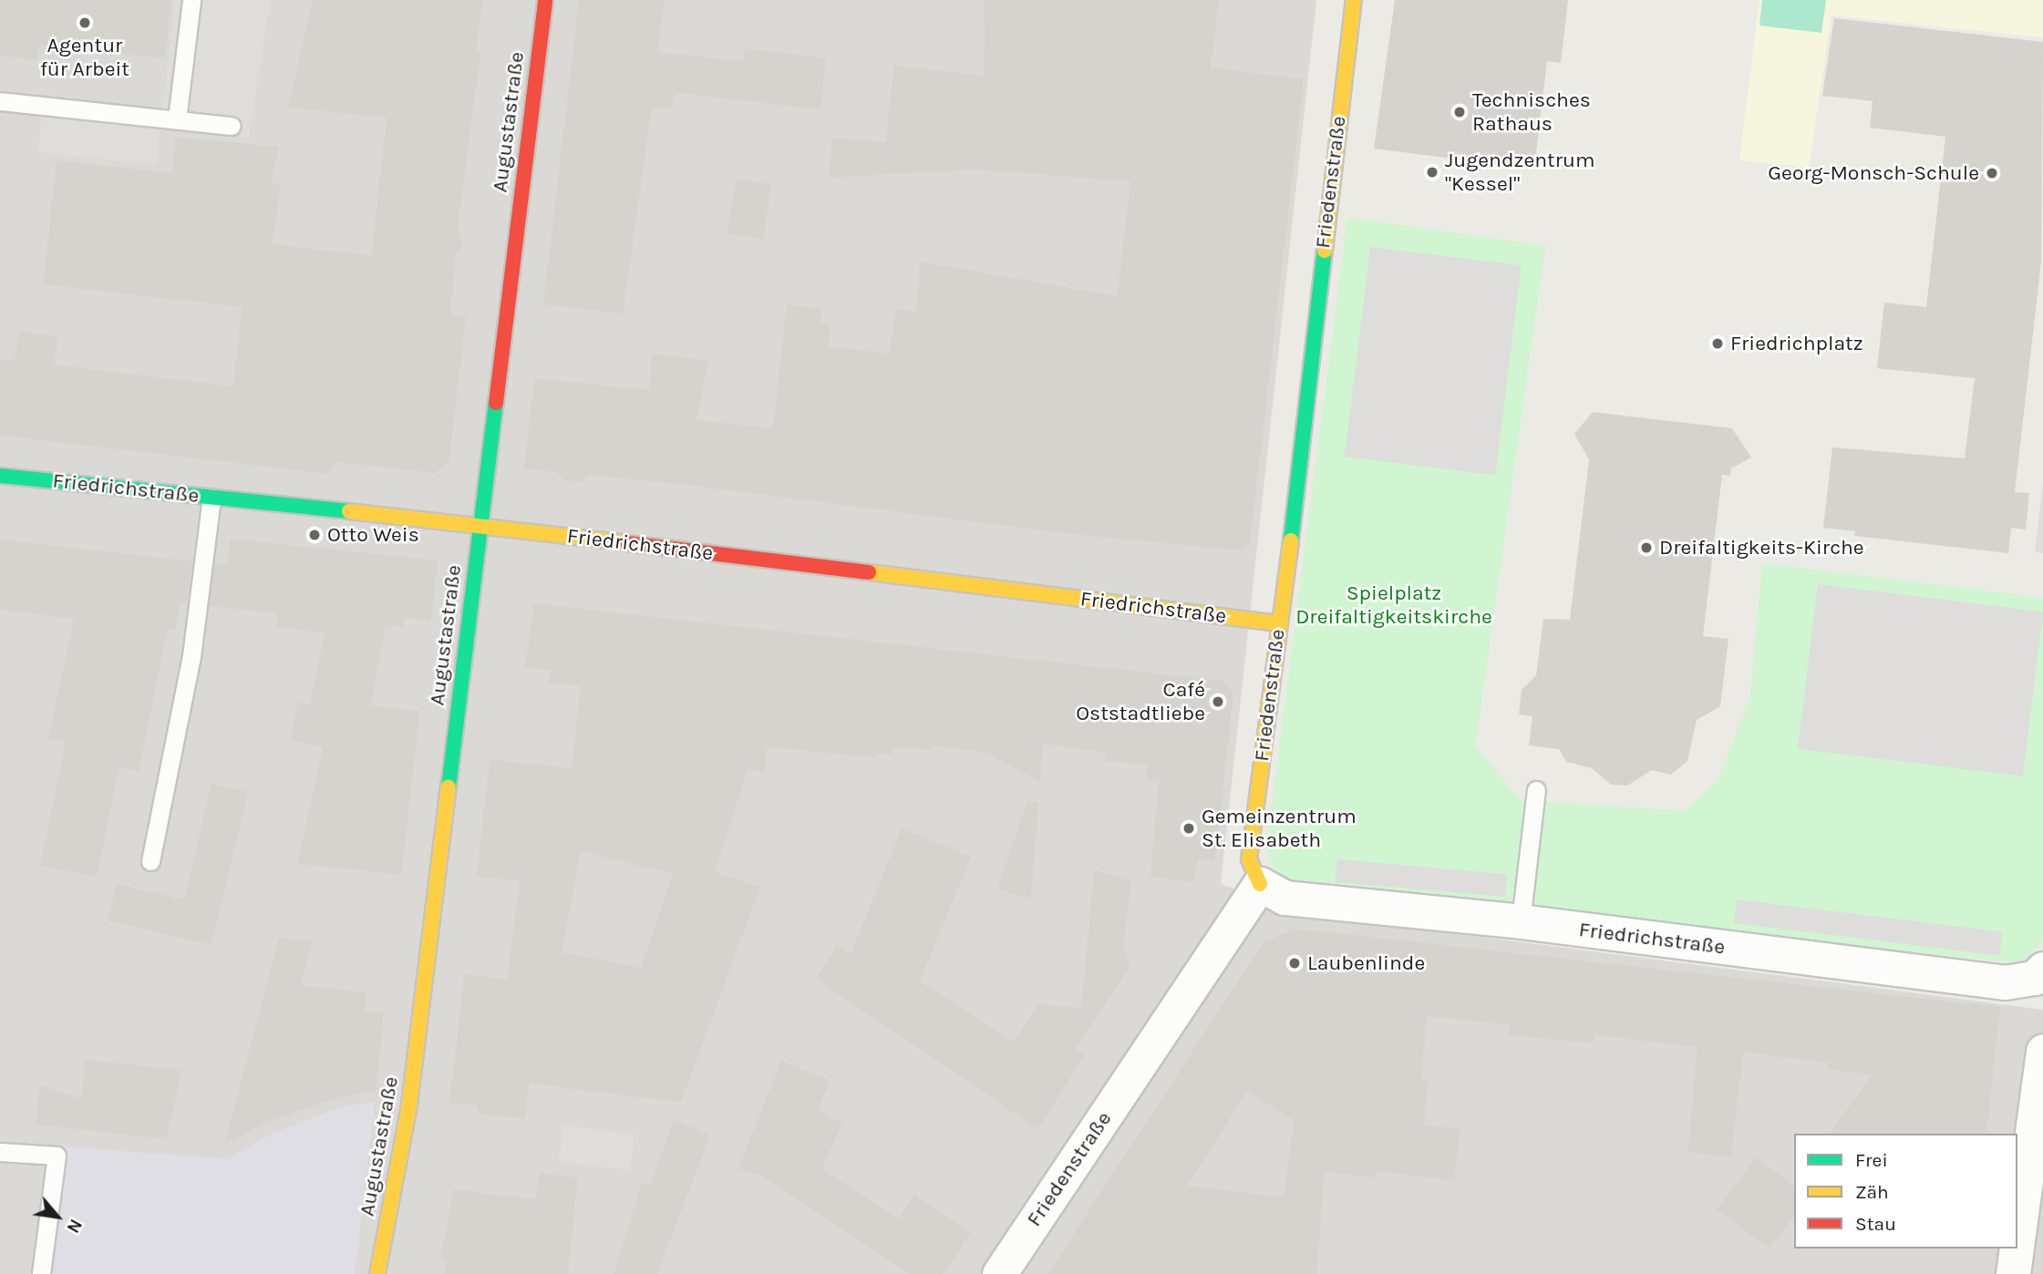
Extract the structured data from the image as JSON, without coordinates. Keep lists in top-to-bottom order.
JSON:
{
  "streets": {
    "street": ["Augustastraße", "Friedenstraße", "Friedrichstraße"]
  },
  "crossings": [
    ["Augustastraße", "Friedrichstraße"],
    ["Friedenstraße", "Friedrichstraße"]
  ],
  "parks": ["Spielplatz Dreifaltigkeitskirche"],
  "places": [
    "Agentur für Arbeit",
    "Technisches Rathaus",
    "Jugendzentrum \"Kessel\"",
    "Georg-Monsch-Schule",
    "Friedrichplatz",
    "Otto Weis",
    "Dreifaltigkeits-Kirche",
    "Café Oststadtliebe",
    "Gemeinzentrum St. Elisabeth",
    "Laubenlinde"
  ],
  "legend": ["Frei", "Zäh", "Stau"],
  "north": "bottom right"
}
